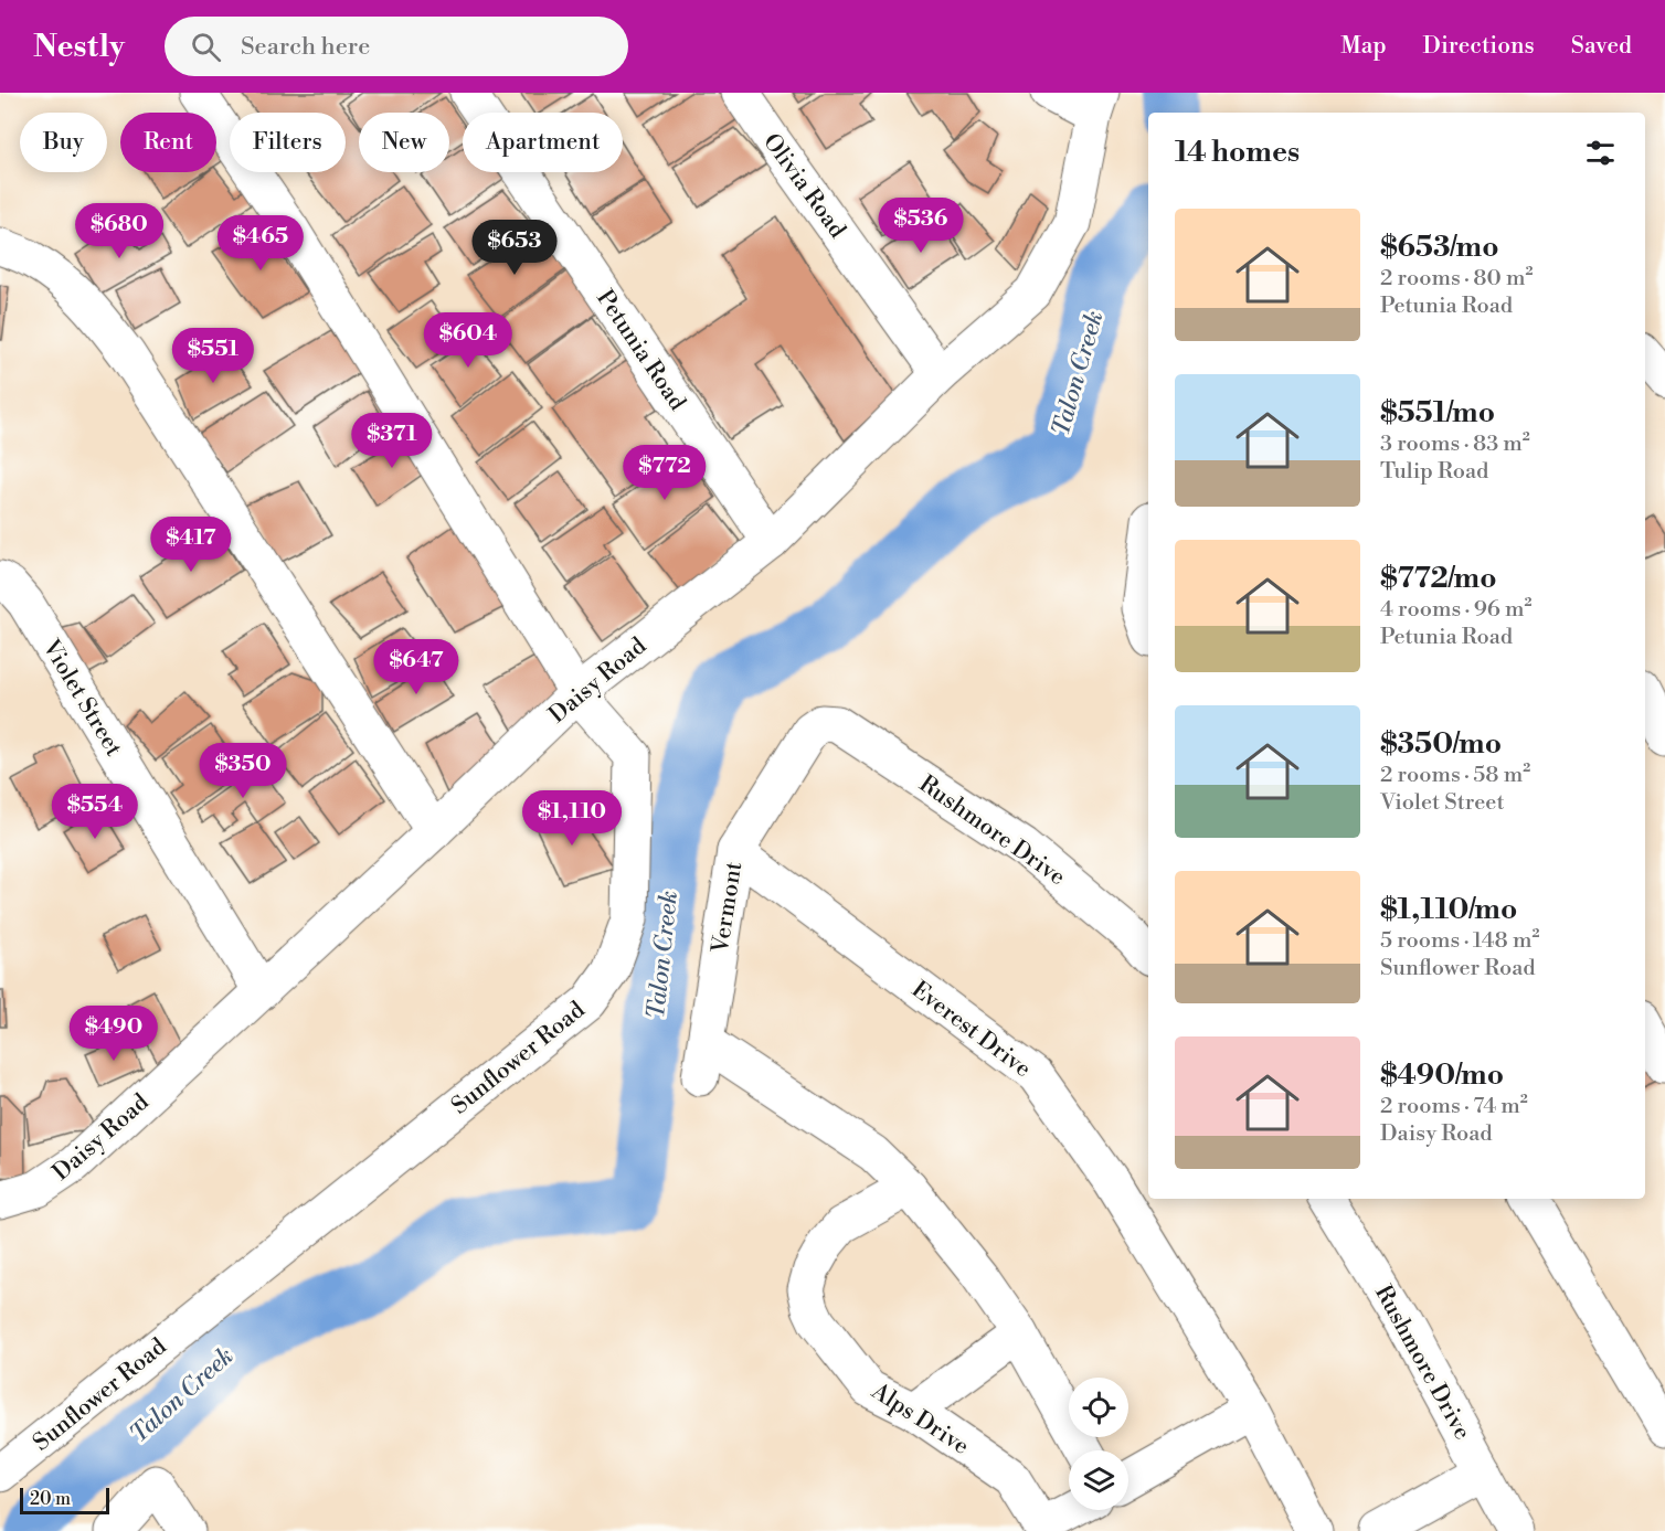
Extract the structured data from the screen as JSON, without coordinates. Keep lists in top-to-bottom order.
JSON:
{
  "streets": {
    "street": [
      "Olivia Road",
      "Petunia Road",
      "Daisy Road",
      "Violet Street",
      "Rushmore Drive",
      "Vermont",
      "Everest Drive",
      "Sunflower Road",
      "Alps Drive"
    ]
  },
  "crossings": [
    ["Olivia Road", "Daisy Road"],
    ["Petunia Road", "Daisy Road"],
    ["Daisy Road", "Violet Street"],
    ["Daisy Road", "Sunflower Road"],
    ["Rushmore Drive", "Vermont"],
    ["Vermont", "Everest Drive"]
  ],
  "water": ["Talon Creek"],
  "scale_bar": "20 m",
  "page": {
    "header": "Nestly",
    "search": "Search here",
    "nav": ["Map", "Directions", "Saved"],
    "chip": [
      "Buy",
      "Rent",
      "Filters",
      "New",
      "Apartment"
    ],
    "heading": "14 homes",
    "list": [
      {
        "name": "$653/mo",
        "note": "2 rooms · 80 m² · Petunia Road"
      },
      {
        "name": "$551/mo",
        "note": "3 rooms · 83 m² · Tulip Road"
      },
      {
        "name": "$772/mo",
        "note": "4 rooms · 96 m² · Petunia Road"
      },
      {
        "name": "$350/mo",
        "note": "2 rooms · 58 m² · Violet Street"
      },
      {
        "name": "$1,110/mo",
        "note": "5 rooms · 148 m² · Sunflower Road"
      },
      {
        "name": "$490/mo",
        "note": "2 rooms · 74 m² · Daisy Road"
      }
    ],
    "price": [
      "$536",
      "$680",
      "$465",
      "$653",
      "$604",
      "$551",
      "$371",
      "$772",
      "$417",
      "$647",
      "$350",
      "$554",
      "$1,110",
      "$490"
    ],
    "scale": "20 m"
  }
}
